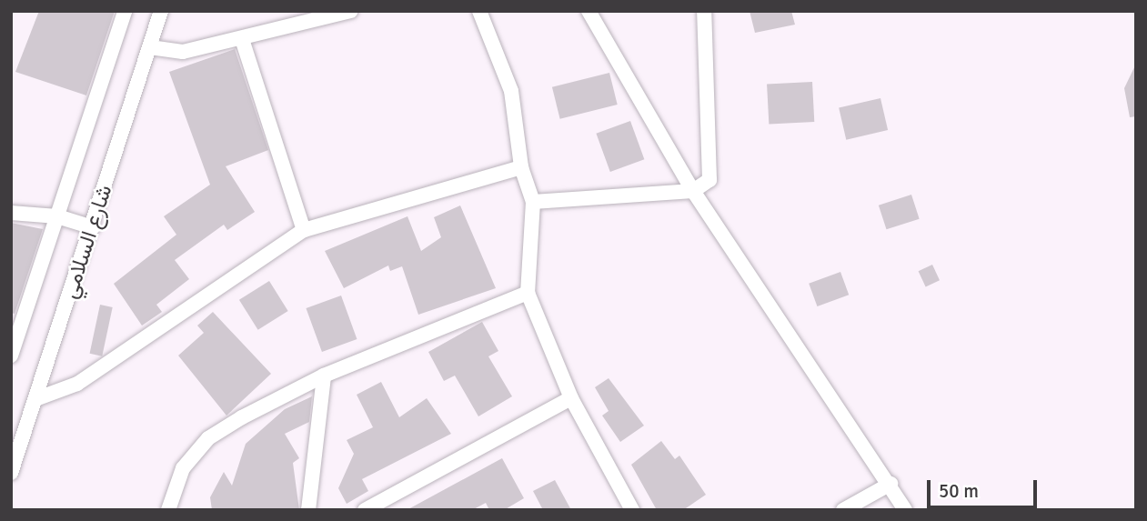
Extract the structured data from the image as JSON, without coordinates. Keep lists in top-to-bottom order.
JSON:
{
  "streets": {
    "street": ["شارع السلامي"]
  },
  "scale_bar": "50 m"
}
